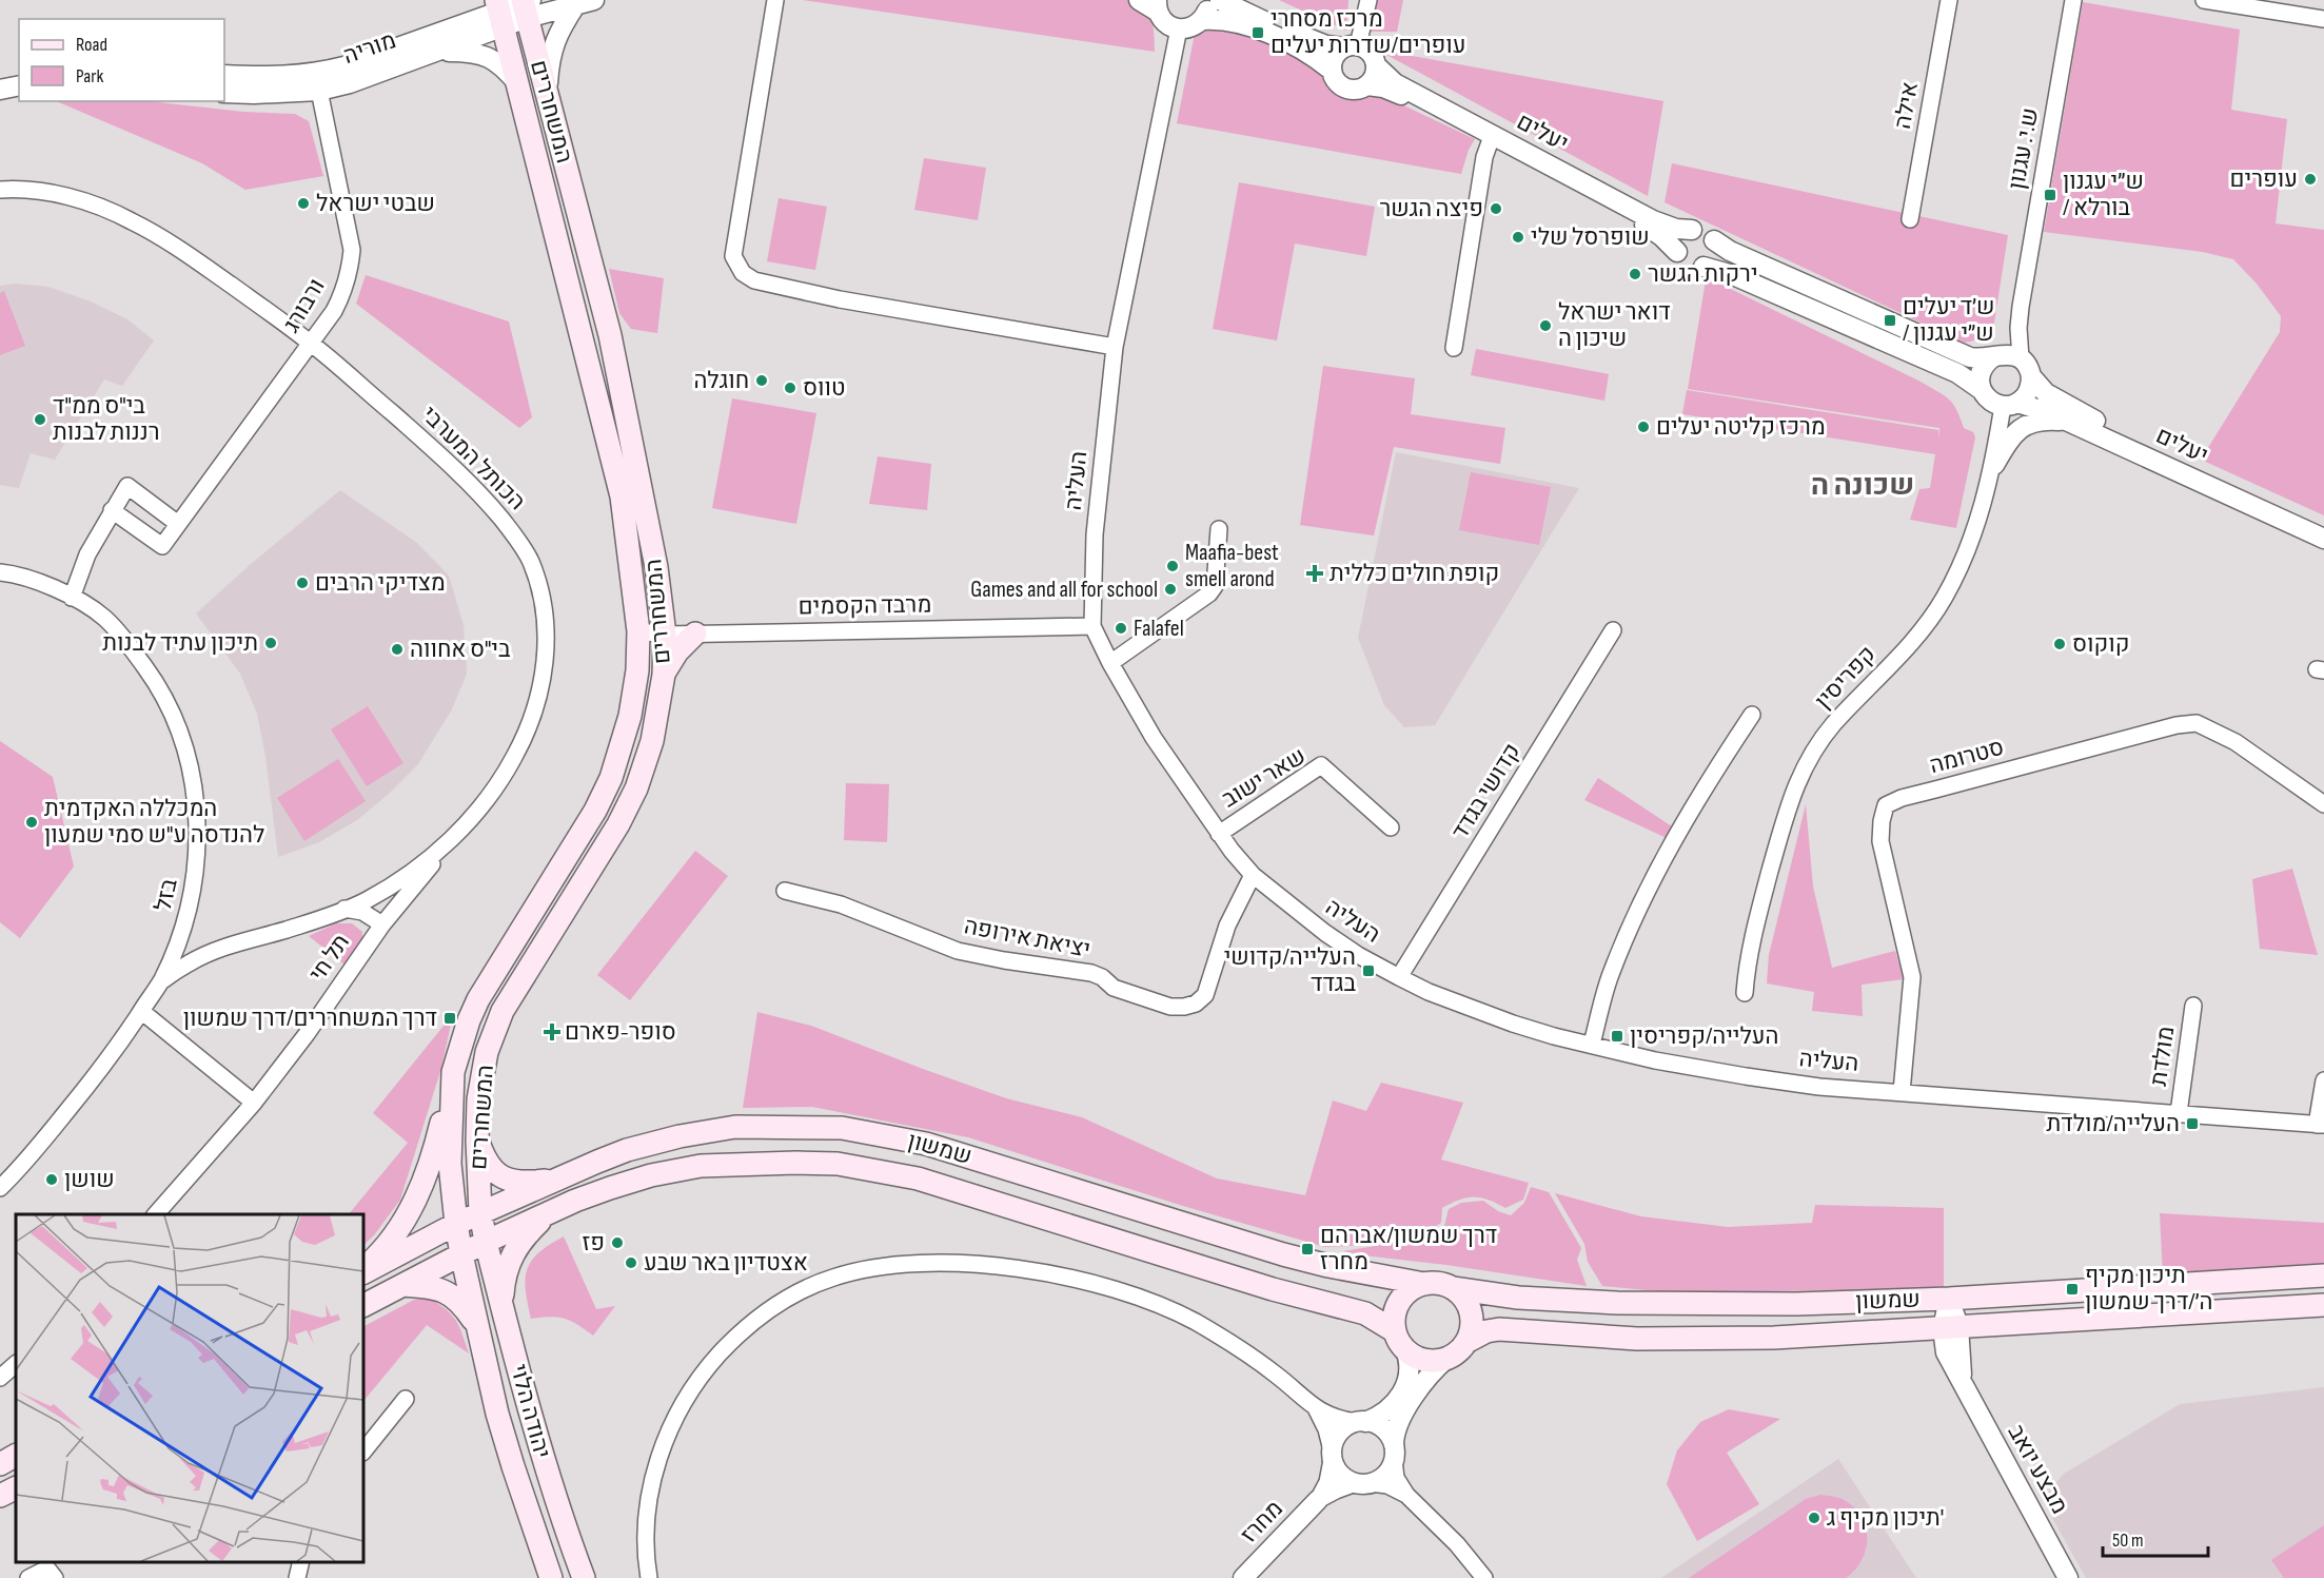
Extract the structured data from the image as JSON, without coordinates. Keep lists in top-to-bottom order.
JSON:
{
  "streets": {
    "main road": ["המשחררים", "שמשון", "יהודה הלוי"],
    "street": [
      "מוריה",
      "אילה",
      "יעלים",
      "ש.י. עגנון",
      "ורבורג",
      "הכותל המערבי",
      "העליה",
      "מרבד הקסמים",
      "קפריסין",
      "סטרומה",
      "שאר ישוב",
      "קדושי בגדד",
      "בזל",
      "יציאת אירופה",
      "תל חי",
      "מולדת",
      "מבצע יואב",
      "מחרז"
    ]
  },
  "crossings": [
    ["מוריה", "המשחררים"],
    ["מוריה", "ורבורג"],
    ["המשחררים", "מרבד הקסמים"],
    ["המשחררים", "שמשון"],
    ["המשחררים", "יהודה הלוי"],
    ["יעלים", "ש.י. עגנון"],
    ["יעלים", "קפריסין"],
    ["ש.י. עגנון", "קפריסין"],
    ["ורבורג", "הכותל המערבי"],
    ["הכותל המערבי", "בזל"],
    ["הכותל המערבי", "תל חי"],
    ["העליה", "מרבד הקסמים"],
    ["העליה", "סטרומה"],
    ["העליה", "שאר ישוב"],
    ["העליה", "קדושי בגדד"],
    ["העליה", "יציאת אירופה"],
    ["העליה", "מולדת"],
    ["שמשון", "יהודה הלוי"],
    ["שמשון", "מבצע יואב"]
  ],
  "districts": ["שכונה ה"],
  "places": {
    "transit": [
      "מרכז מסחרי עופרים/שדרות יעלים",
      "ש״י עגנון / בורלא",
      "ש׳ד יעלים / ש״י עגנון",
      "העלייה/קדושי בגדד",
      "דרך המשחררים/דרך שמשון",
      "העלייה/קפריסין",
      "העלייה/מולדת",
      "דרך שמשון/אברהם מחרז",
      "תיכון מקיף ה׳/דרך שמשון"
    ],
    "other": [
      "עופרים",
      "שבטי ישראל",
      "פיצה הגשר",
      "שופרסל שלי",
      "ירקות הגשר",
      "דואר ישראל שיכון ה",
      "חוגלה",
      "טווס",
      "בי\"ס ממ\"ד רננות לבנות",
      "מרכז קליטה יעלים",
      "Maafia-best smell arond",
      "מצדיקי הרבים",
      "Games and all for school",
      "Falafel",
      "תיכון עתיד לבנות",
      "קוקוס",
      "בי\"ס אחווה",
      "המכללה האקדמית להנדסה ע\"ש סמי שמעון",
      "שושן",
      "פז",
      "אצטדיון באר שבע",
      "תיכון מקיף ג'"
    ],
    "health": ["קופת חולים כללית", "סופר-פארם"]
  },
  "legend": ["Road", "Park"],
  "scale_bar": "50 m"
}
